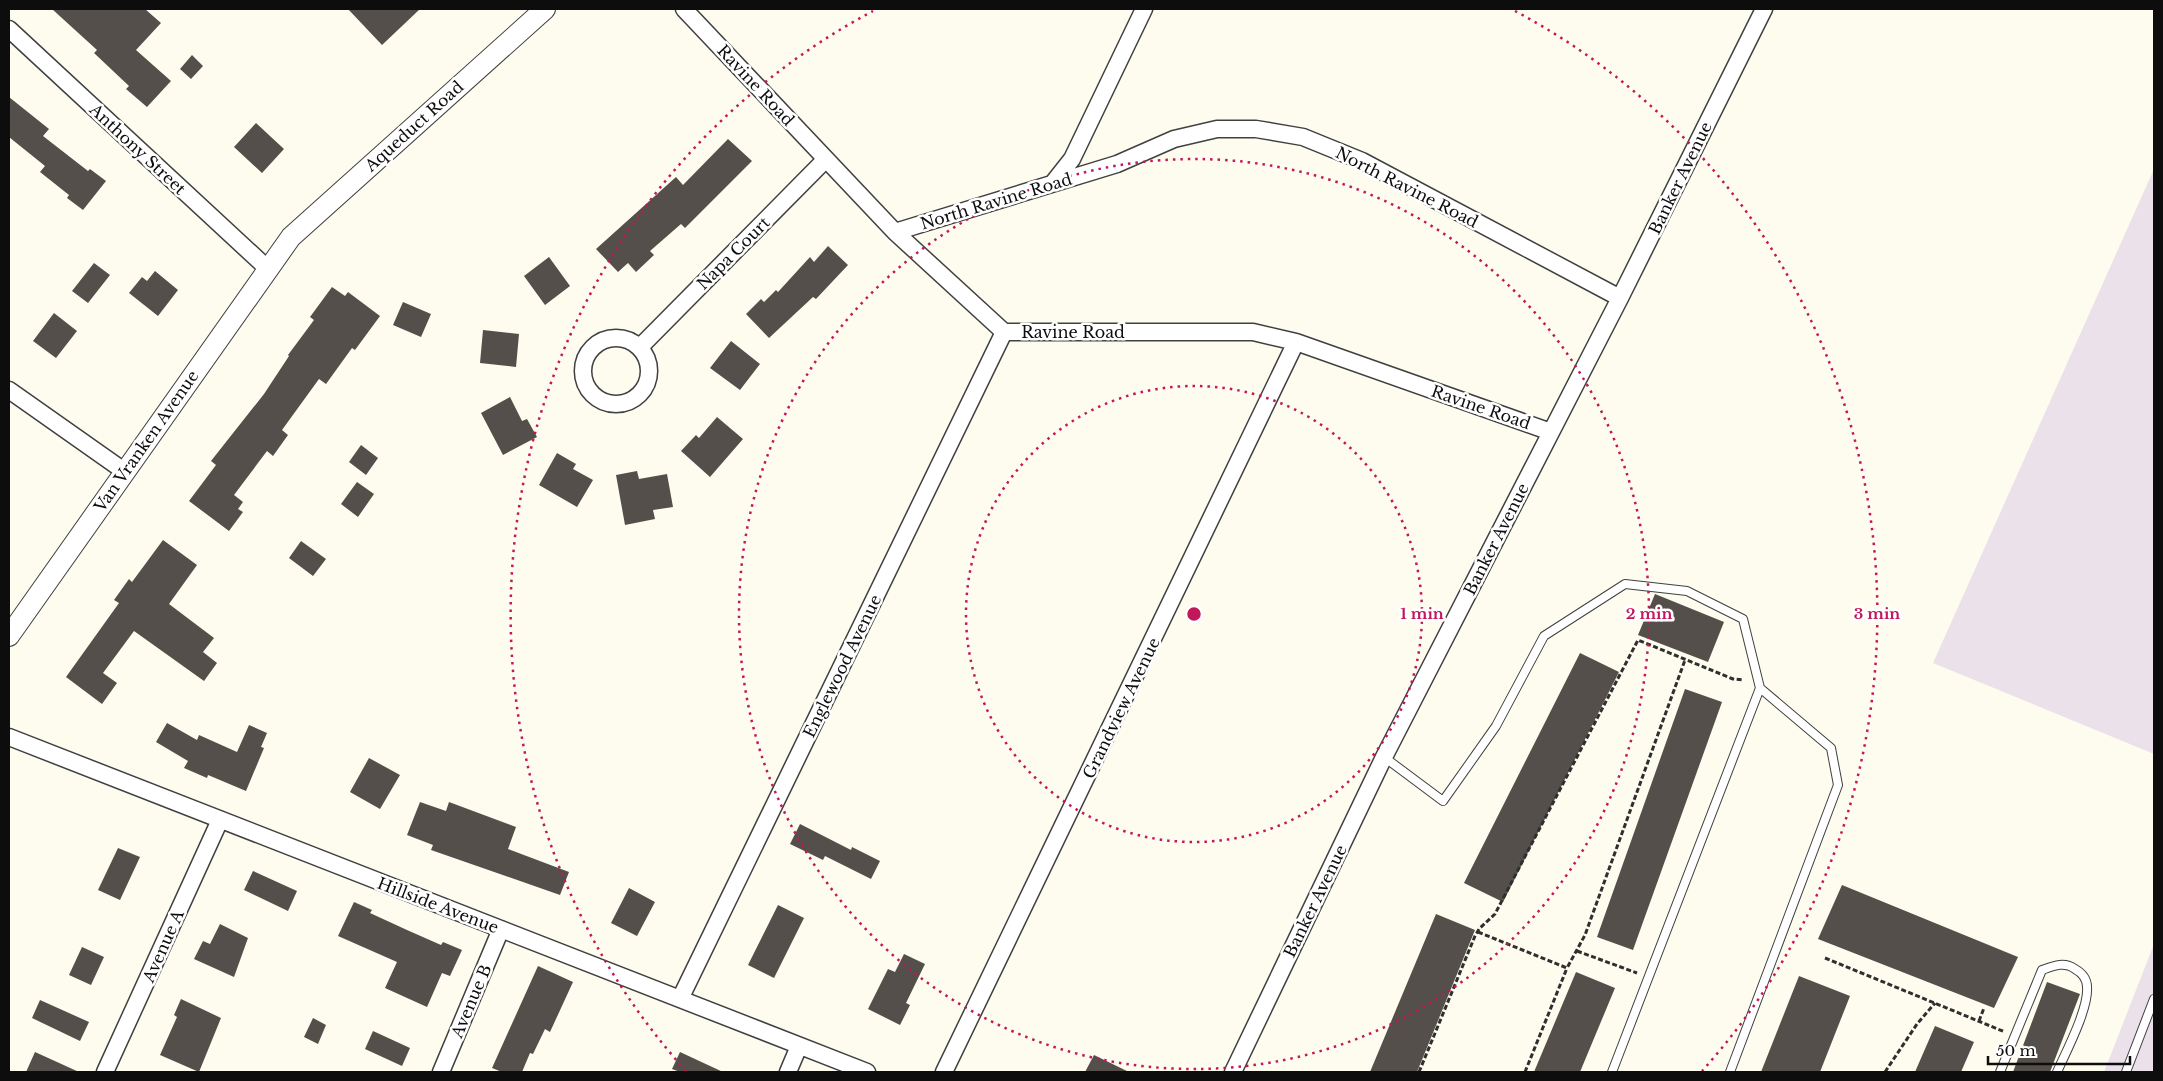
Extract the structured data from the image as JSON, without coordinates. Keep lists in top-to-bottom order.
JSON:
{
  "streets": {
    "street": [
      "Ravine Road",
      "Aqueduct Road",
      "Anthony Street",
      "Banker Avenue",
      "North Ravine Road",
      "Napa Court",
      "Van Vranken Avenue",
      "Englewood Avenue",
      "Grandview Avenue",
      "Hillside Avenue",
      "Avenue A",
      "Avenue B"
    ]
  },
  "crossings": [
    ["Ravine Road", "Banker Avenue"],
    ["Ravine Road", "North Ravine Road"],
    ["Ravine Road", "Napa Court"],
    ["Ravine Road", "Englewood Avenue"],
    ["Ravine Road", "Grandview Avenue"],
    ["Aqueduct Road", "Van Vranken Avenue"],
    ["Anthony Street", "Van Vranken Avenue"],
    ["Banker Avenue", "North Ravine Road"],
    ["Englewood Avenue", "Hillside Avenue"],
    ["Hillside Avenue", "Avenue A"],
    ["Hillside Avenue", "Avenue B"]
  ],
  "scale_bar": "50 m",
  "rings": ["1 min", "2 min", "3 min"]
}
